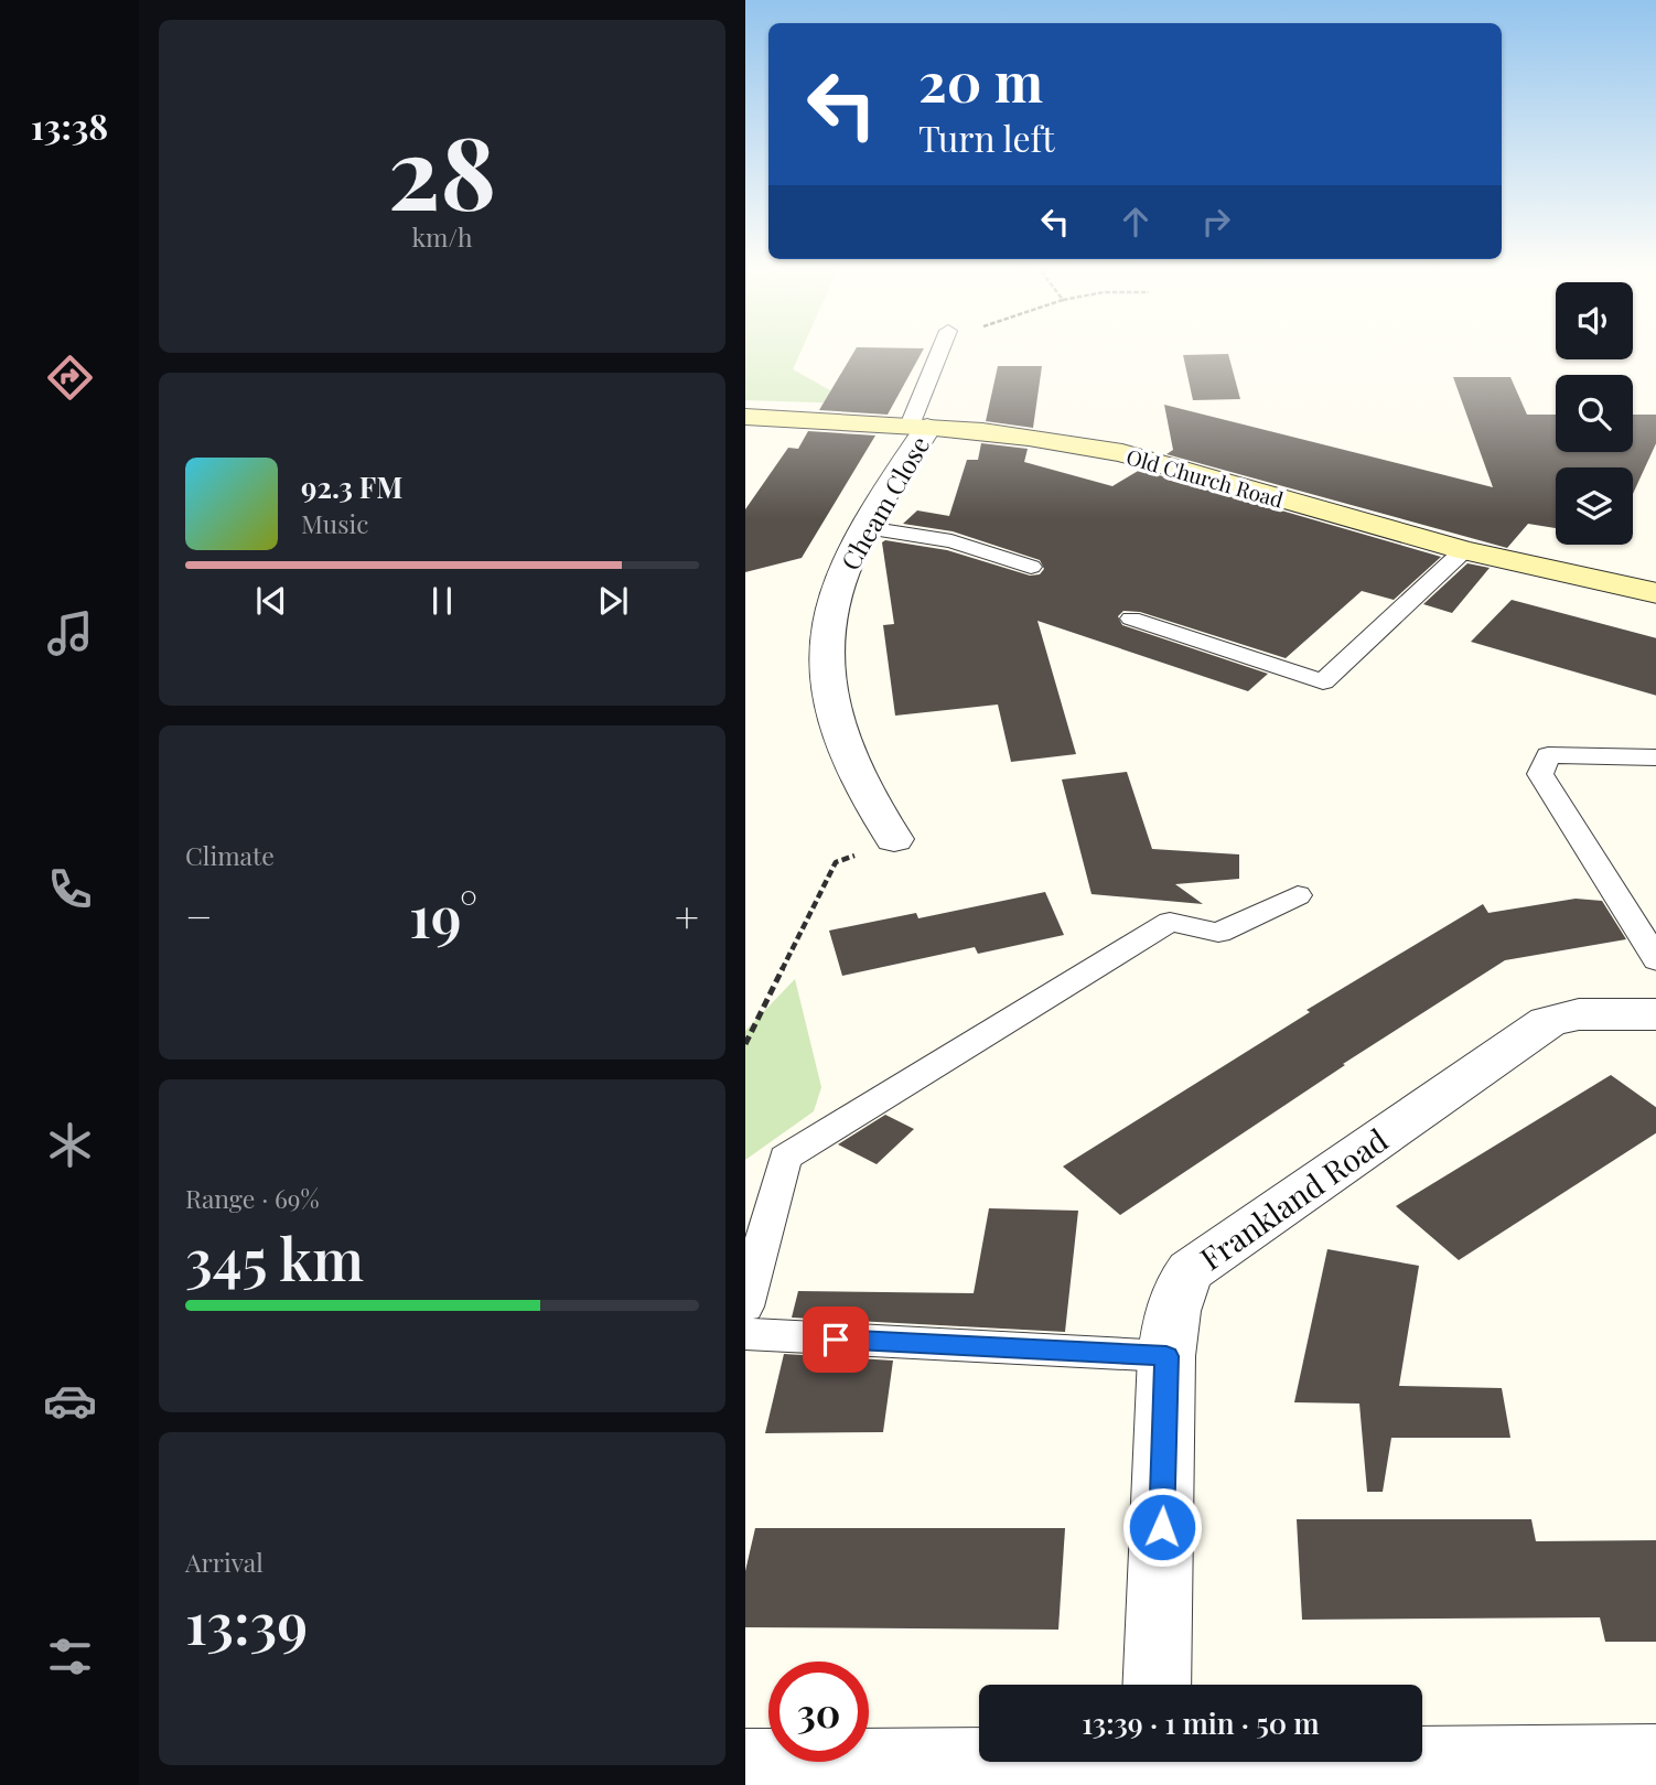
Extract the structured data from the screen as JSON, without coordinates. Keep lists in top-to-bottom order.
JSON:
{
  "streets": {
    "main road": ["Old Church Road"],
    "street": ["Cheam Close", "Frankland Road"]
  },
  "crossings": [
    ["Old Church Road", "Cheam Close"]
  ],
  "page": {
    "tabs": "13:38",
    "tile": [
      ["28", "km/h"],
      "Climate",
      ["Range · 69%", "345 km"],
      ["Arrival", "13:39"]
    ],
    "turn": ["20 m", "Turn left"],
    "song": ["92.3 FM", "Music"],
    "heat": ["−", "19°", "+"],
    "limit": "30",
    "trip": "13:39 · 1 min · 50 m"
  }
}
